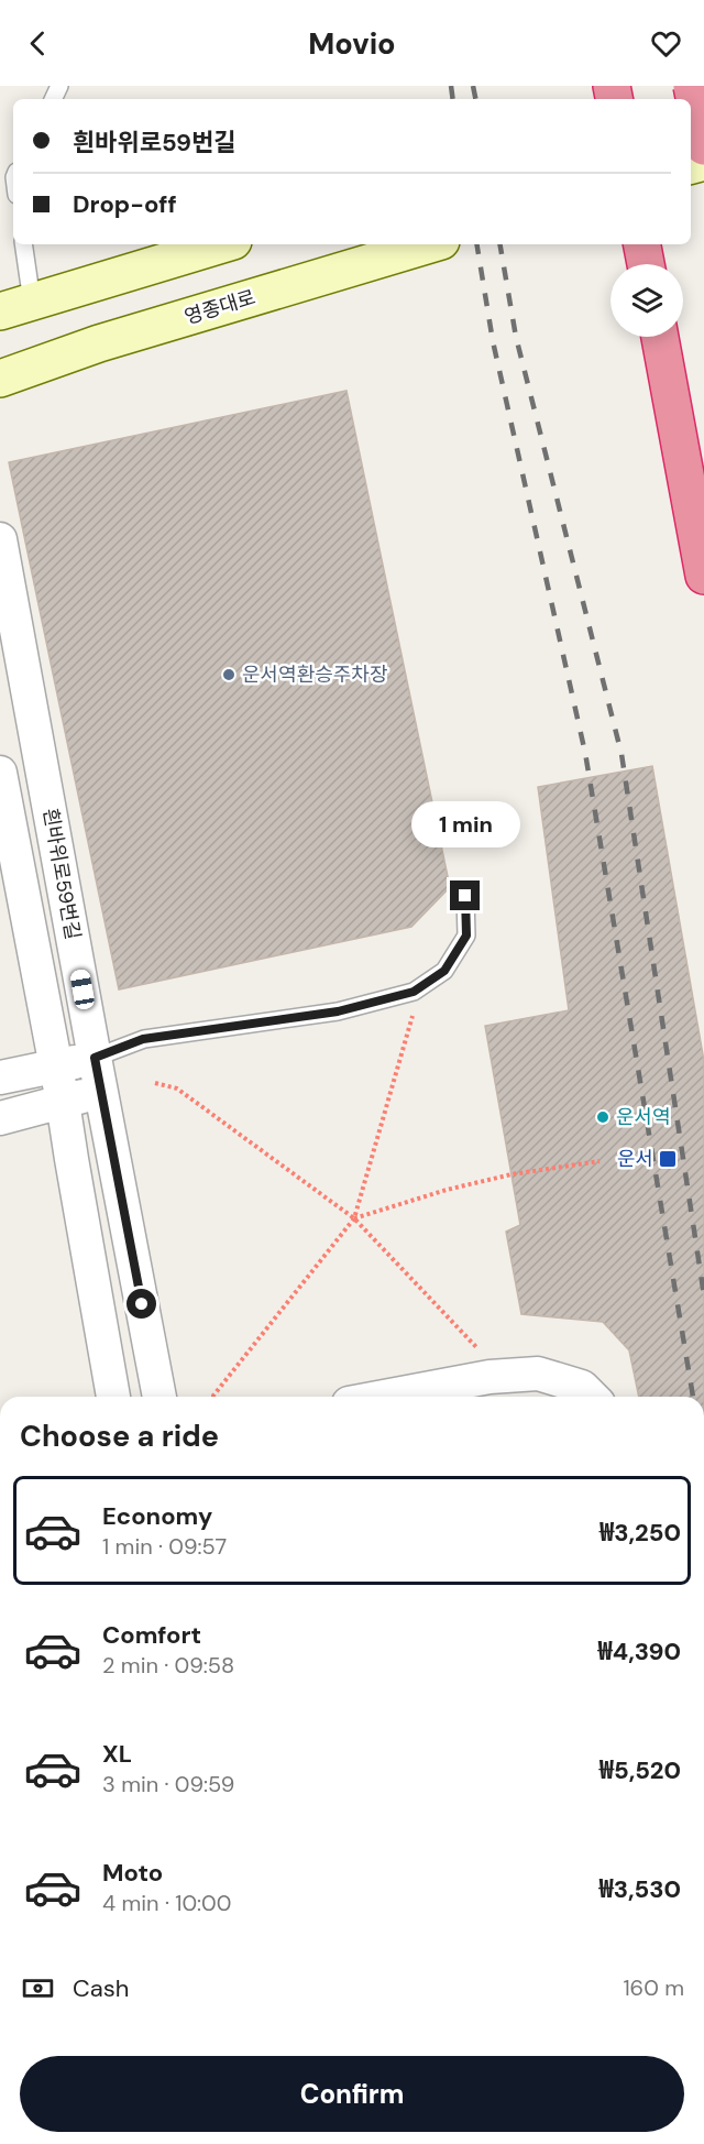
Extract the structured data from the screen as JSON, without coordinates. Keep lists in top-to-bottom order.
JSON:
{
  "streets": {
    "main road": ["영종대로"],
    "street": ["흰바위로59번길"]
  },
  "places": {
    "other": ["운서역환승주차장", "운서역"],
    "transit": ["운서"]
  },
  "page": {
    "header": "Movio",
    "banner": ["흰바위로59번길", "Drop-off"],
    "bubble": "1 min",
    "heading": "Choose a ride",
    "list": [
      {
        "name": "Economy",
        "note": "1 min · 09:57",
        "value": "₩3,250"
      },
      {
        "name": "Comfort",
        "note": "2 min · 09:58",
        "value": "₩4,390"
      },
      {
        "name": "XL",
        "note": "3 min · 09:59",
        "value": "₩5,520"
      },
      {
        "name": "Moto",
        "note": "4 min · 10:00",
        "value": "₩3,530"
      }
    ],
    "pay": ["Cash", "160 m"],
    "buttons": "Confirm"
  }
}
